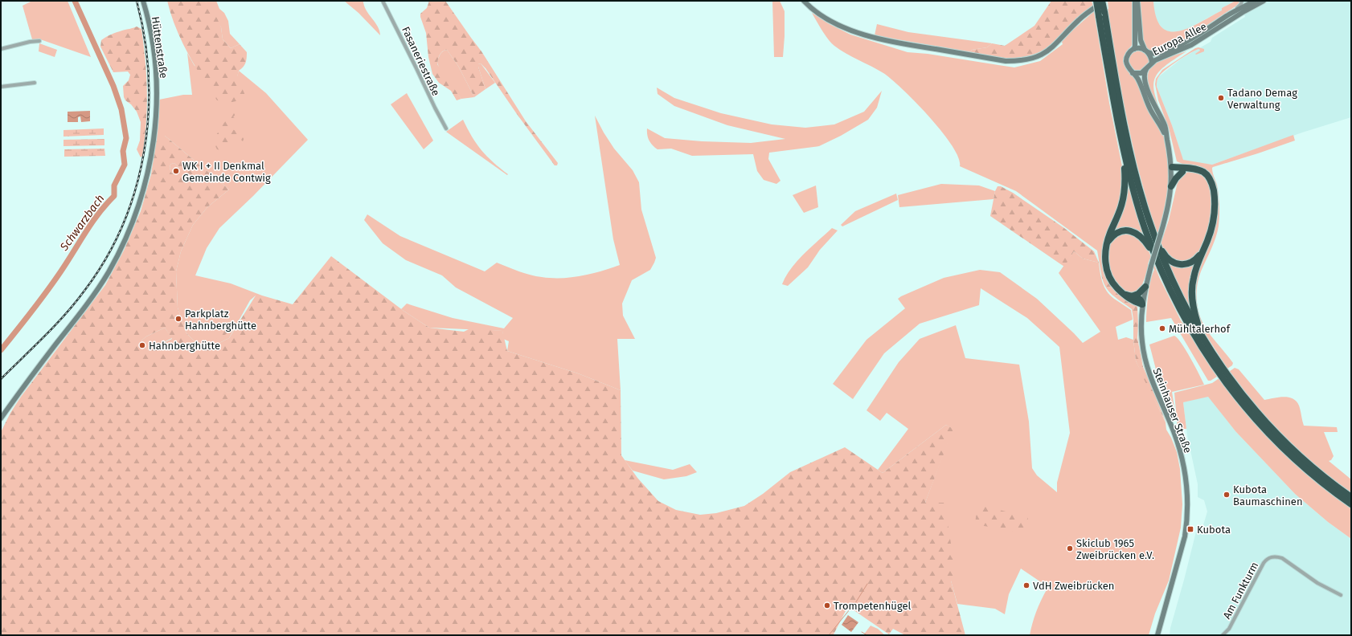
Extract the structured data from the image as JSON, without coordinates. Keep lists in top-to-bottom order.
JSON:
{
  "streets": {
    "main road": ["Europa Allee", "Hüttenstraße", "Steinhauser Straße"],
    "street": ["Fasaneriestraße", "Am Funkturm"]
  },
  "water": ["Schwarzbach"],
  "places": {
    "other": [
      "Tadano Demag Verwaltung",
      "WK I + II Denkmal Gemeinde Contwig",
      "Parkplatz Hahnberghütte",
      "Mühltalerhof",
      "Hahnberghütte",
      "Kubota Baumaschinen",
      "Skiclub 1965 Zweibrücken e.V.",
      "VdH Zweibrücken",
      "Trompetenhügel"
    ],
    "transit": ["Kubota"]
  }
}
